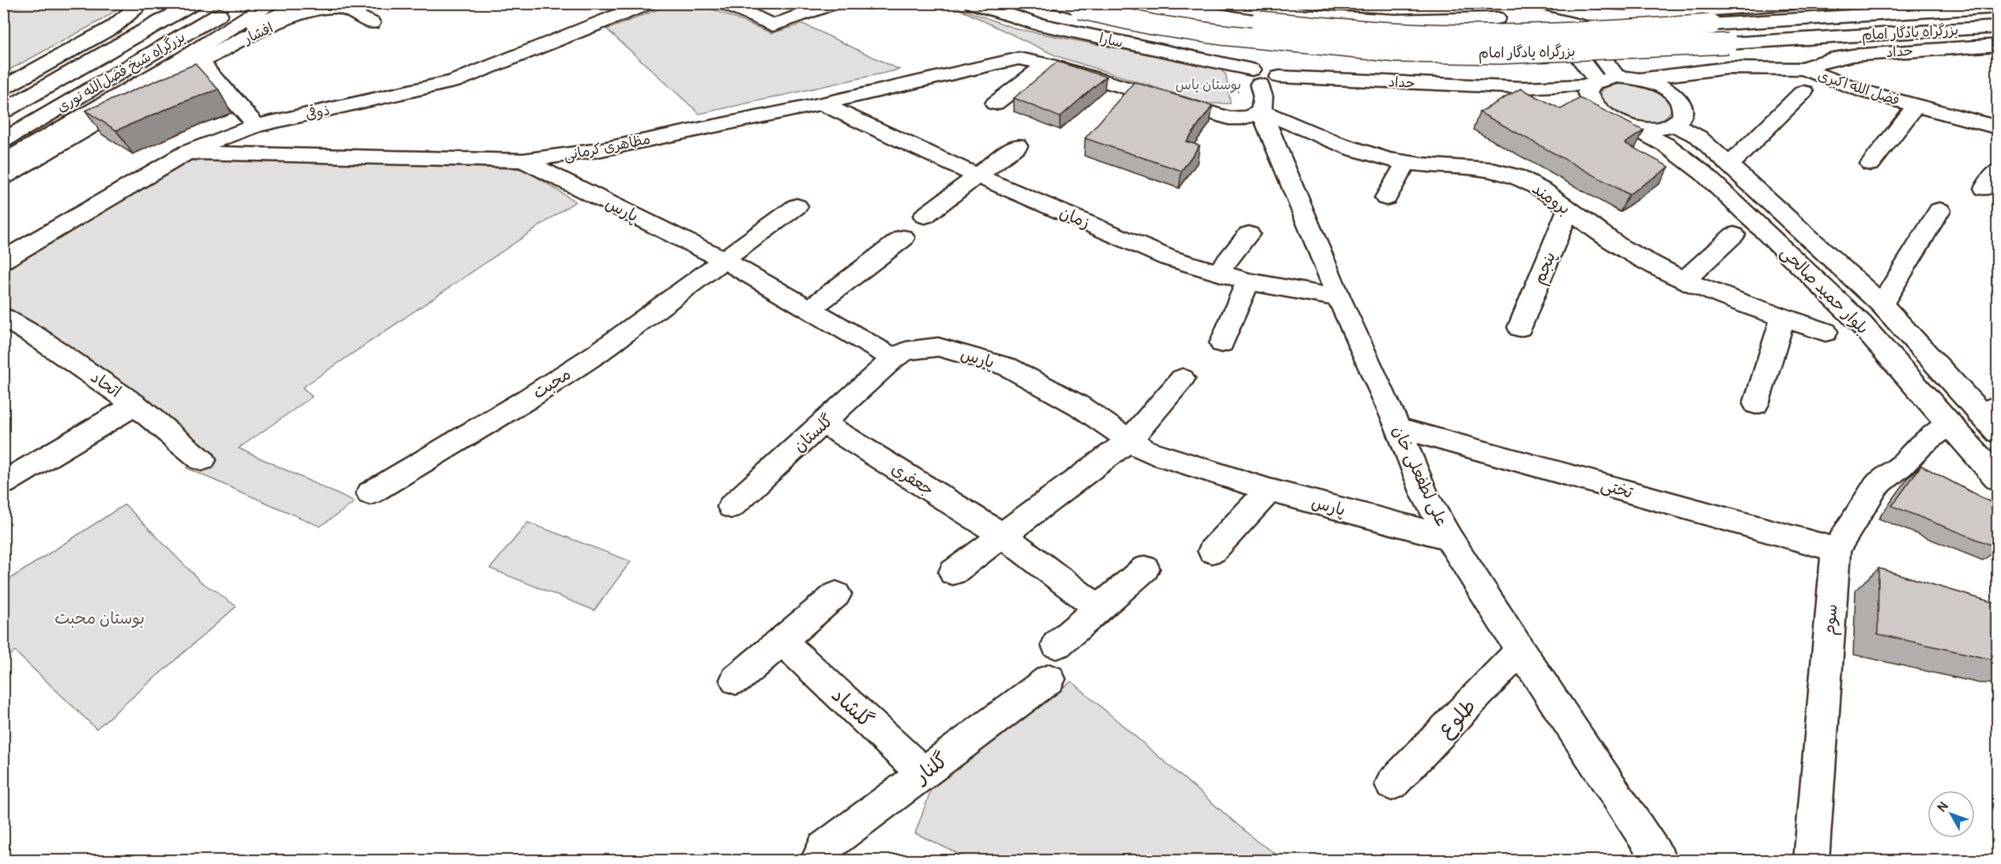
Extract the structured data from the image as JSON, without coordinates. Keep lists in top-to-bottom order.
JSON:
{
  "streets": {
    "main road": [
      "بزرگراه یادگار امام",
      "افشار",
      "سارا",
      "حداد",
      "بزرگراه شیخ فضل‌الله نوری",
      "فضل الله اکبری",
      "ذوقی",
      "مظاهری کرمانی",
      "برومند",
      "پارس",
      "زمان",
      "پنجم",
      "بلوار حمید صالحی",
      "محبت",
      "اتحاد",
      "گلستان",
      "علی لطفعلی خان",
      "جعفری",
      "تختی",
      "سوم",
      "گلشاد",
      "طلوع",
      "گلنار"
    ]
  },
  "crossings": [
    ["سارا", "حداد"],
    ["سارا", "علی لطفعلی خان"],
    ["حداد", "فضل الله اکبری"],
    ["حداد", "علی لطفعلی خان"],
    ["ذوقی", "مظاهری کرمانی"],
    ["مظاهری کرمانی", "پارس"],
    ["مظاهری کرمانی", "زمان"],
    ["برومند", "پنجم"],
    ["برومند", "علی لطفعلی خان"],
    ["پارس", "محبت"],
    ["پارس", "گلستان"],
    ["پارس", "علی لطفعلی خان"],
    ["زمان", "علی لطفعلی خان"],
    ["بلوار حمید صالحی", "سوم"],
    ["گلستان", "جعفری"],
    ["علی لطفعلی خان", "تختی"],
    ["علی لطفعلی خان", "طلوع"],
    ["تختی", "سوم"],
    ["گلشاد", "گلنار"]
  ],
  "parks": ["بوستان یاس", "بوستان محبت"],
  "north": "top left"
}
